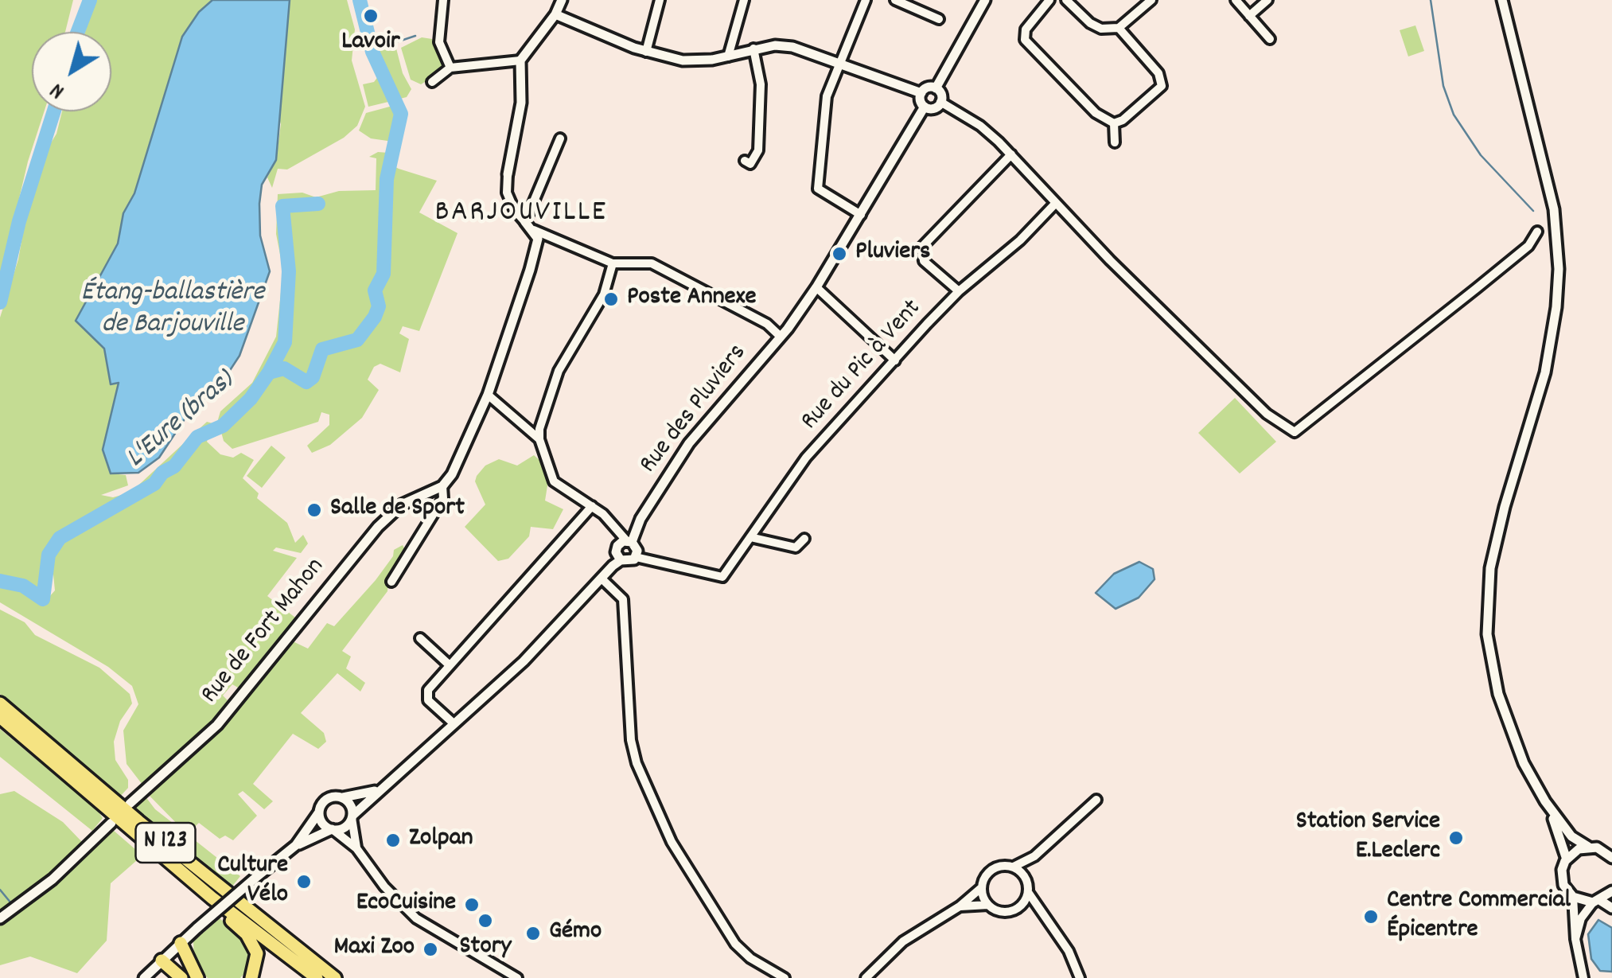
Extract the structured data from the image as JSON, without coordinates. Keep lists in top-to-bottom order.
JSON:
{
  "streets": {
    "main road": ["N 123"],
    "street": ["Rue du Pic à Vent", "Rue des Pluviers", "Rue de Fort Mahon"]
  },
  "crossings": [
    ["Rue du Pic à Vent", "Rue des Pluviers"]
  ],
  "districts": ["BARJOUVILLE"],
  "water": ["Étang-ballastière de Barjouville", "L'Eure (bras)"],
  "places": [
    "Lavoir",
    "Pluviers",
    "Poste Annexe",
    "Salle de Sport",
    "Station Service E.Leclerc",
    "Zolpan",
    "Culture Vélo",
    "EcoCuisine",
    "Centre Commercial Épicentre",
    "Story",
    "Gémo",
    "Maxi Zoo"
  ],
  "north": "bottom left"
}
